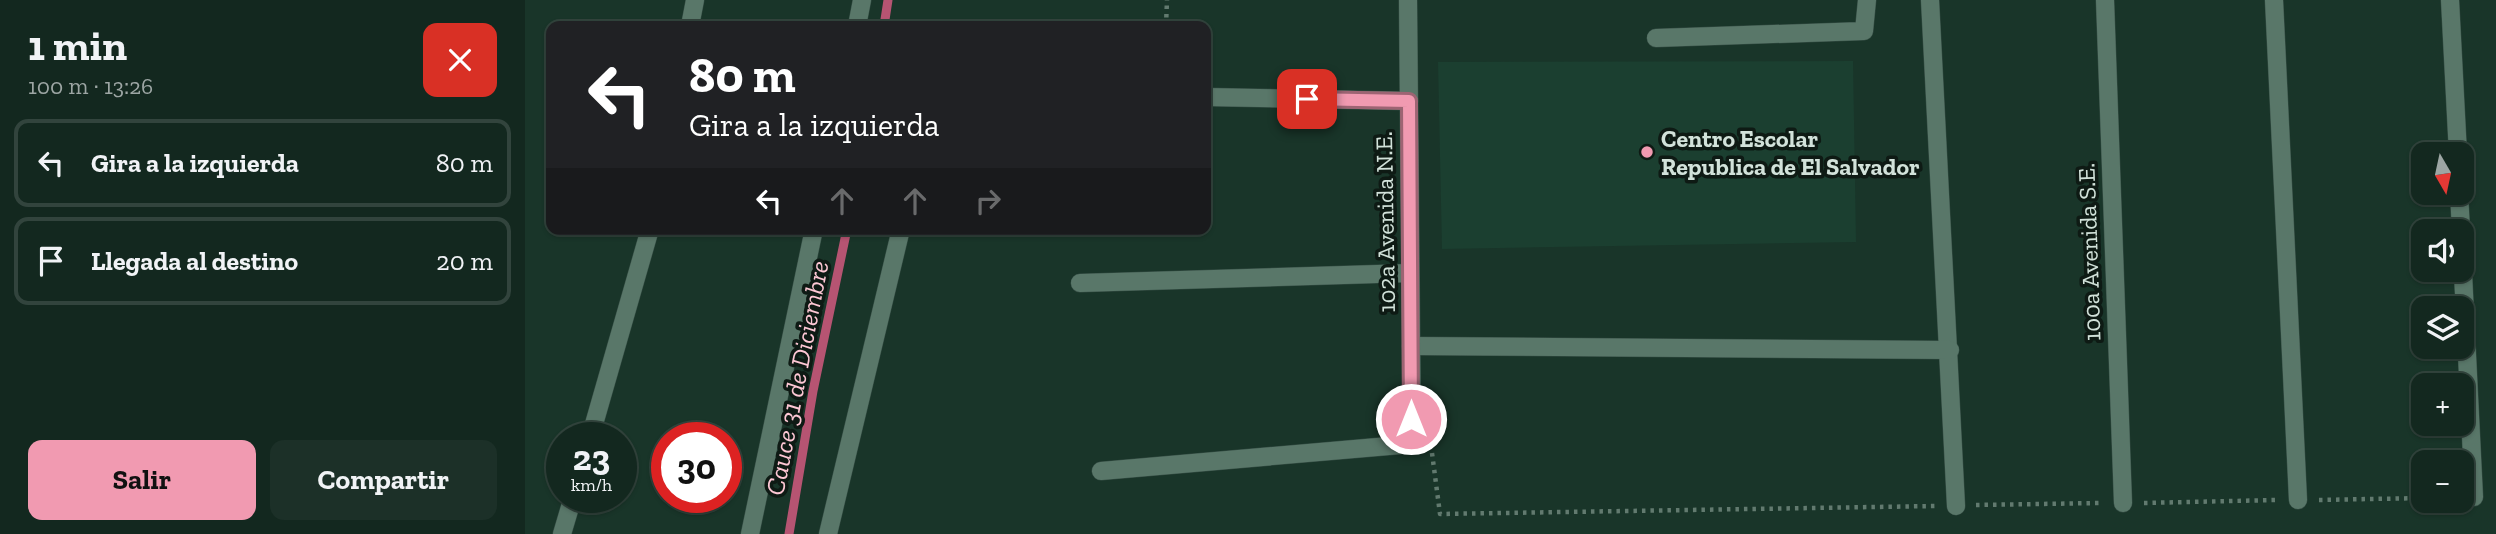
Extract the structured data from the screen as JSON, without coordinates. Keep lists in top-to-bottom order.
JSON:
{
  "streets": {
    "street": ["102a Avenida N.E.", "100a Avenida S.E."]
  },
  "water": ["Cauce 31 de Diciembre"],
  "places": ["Centro Escolar Republica de El Salvador"],
  "north": "bottom",
  "page": {
    "heading": ["1 min", "100 m · 13:26"],
    "turn": ["80 m", "Gira a la izquierda"],
    "list": [
      {
        "name": "Gira a la izquierda",
        "value": "80 m"
      },
      {
        "name": "Llegada al destino",
        "value": "20 m"
      }
    ],
    "map_buttons": ["+", "−"],
    "speed": "23 km/h",
    "limit": "30",
    "buttons": ["Salir", "Compartir"]
  }
}
